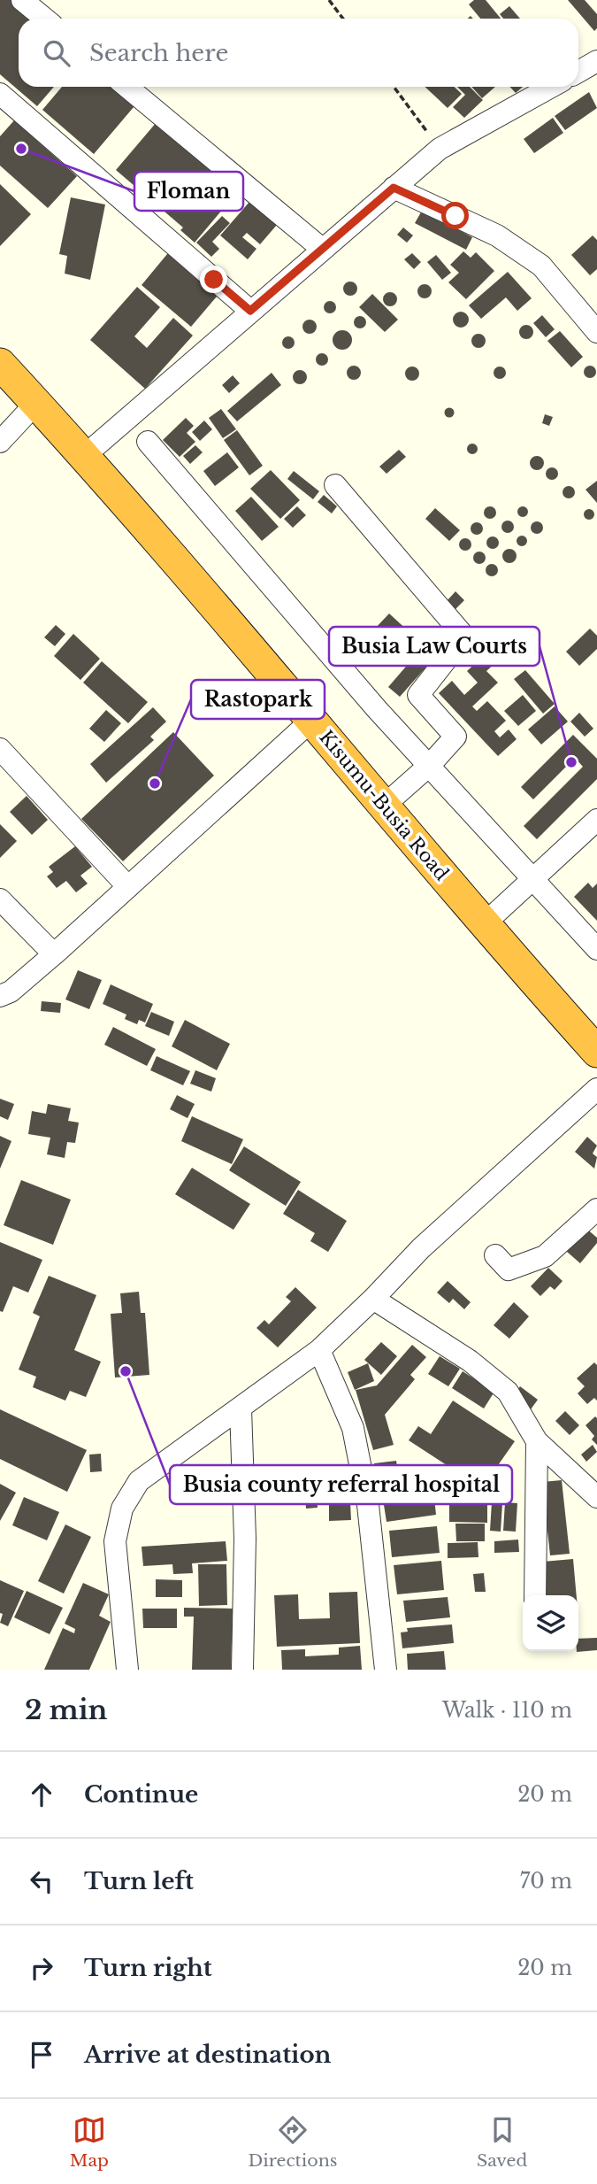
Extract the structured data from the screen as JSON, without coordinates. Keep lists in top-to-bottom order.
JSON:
{
  "streets": {
    "highway": ["Kisumu-Busia Road"]
  },
  "places": [
    "Floman",
    "Busia Law Courts",
    "Rastopark",
    "Busia county referral hospital"
  ],
  "page": {
    "search": "Search here",
    "heading": ["2 min", "Walk · 110 m"],
    "list": [
      ["Continue", "20 m"],
      ["Turn left", "70 m"],
      ["Turn right", "20 m"],
      "Arrive at destination"
    ],
    "nav": ["Map", "Directions", "Saved"]
  }
}
